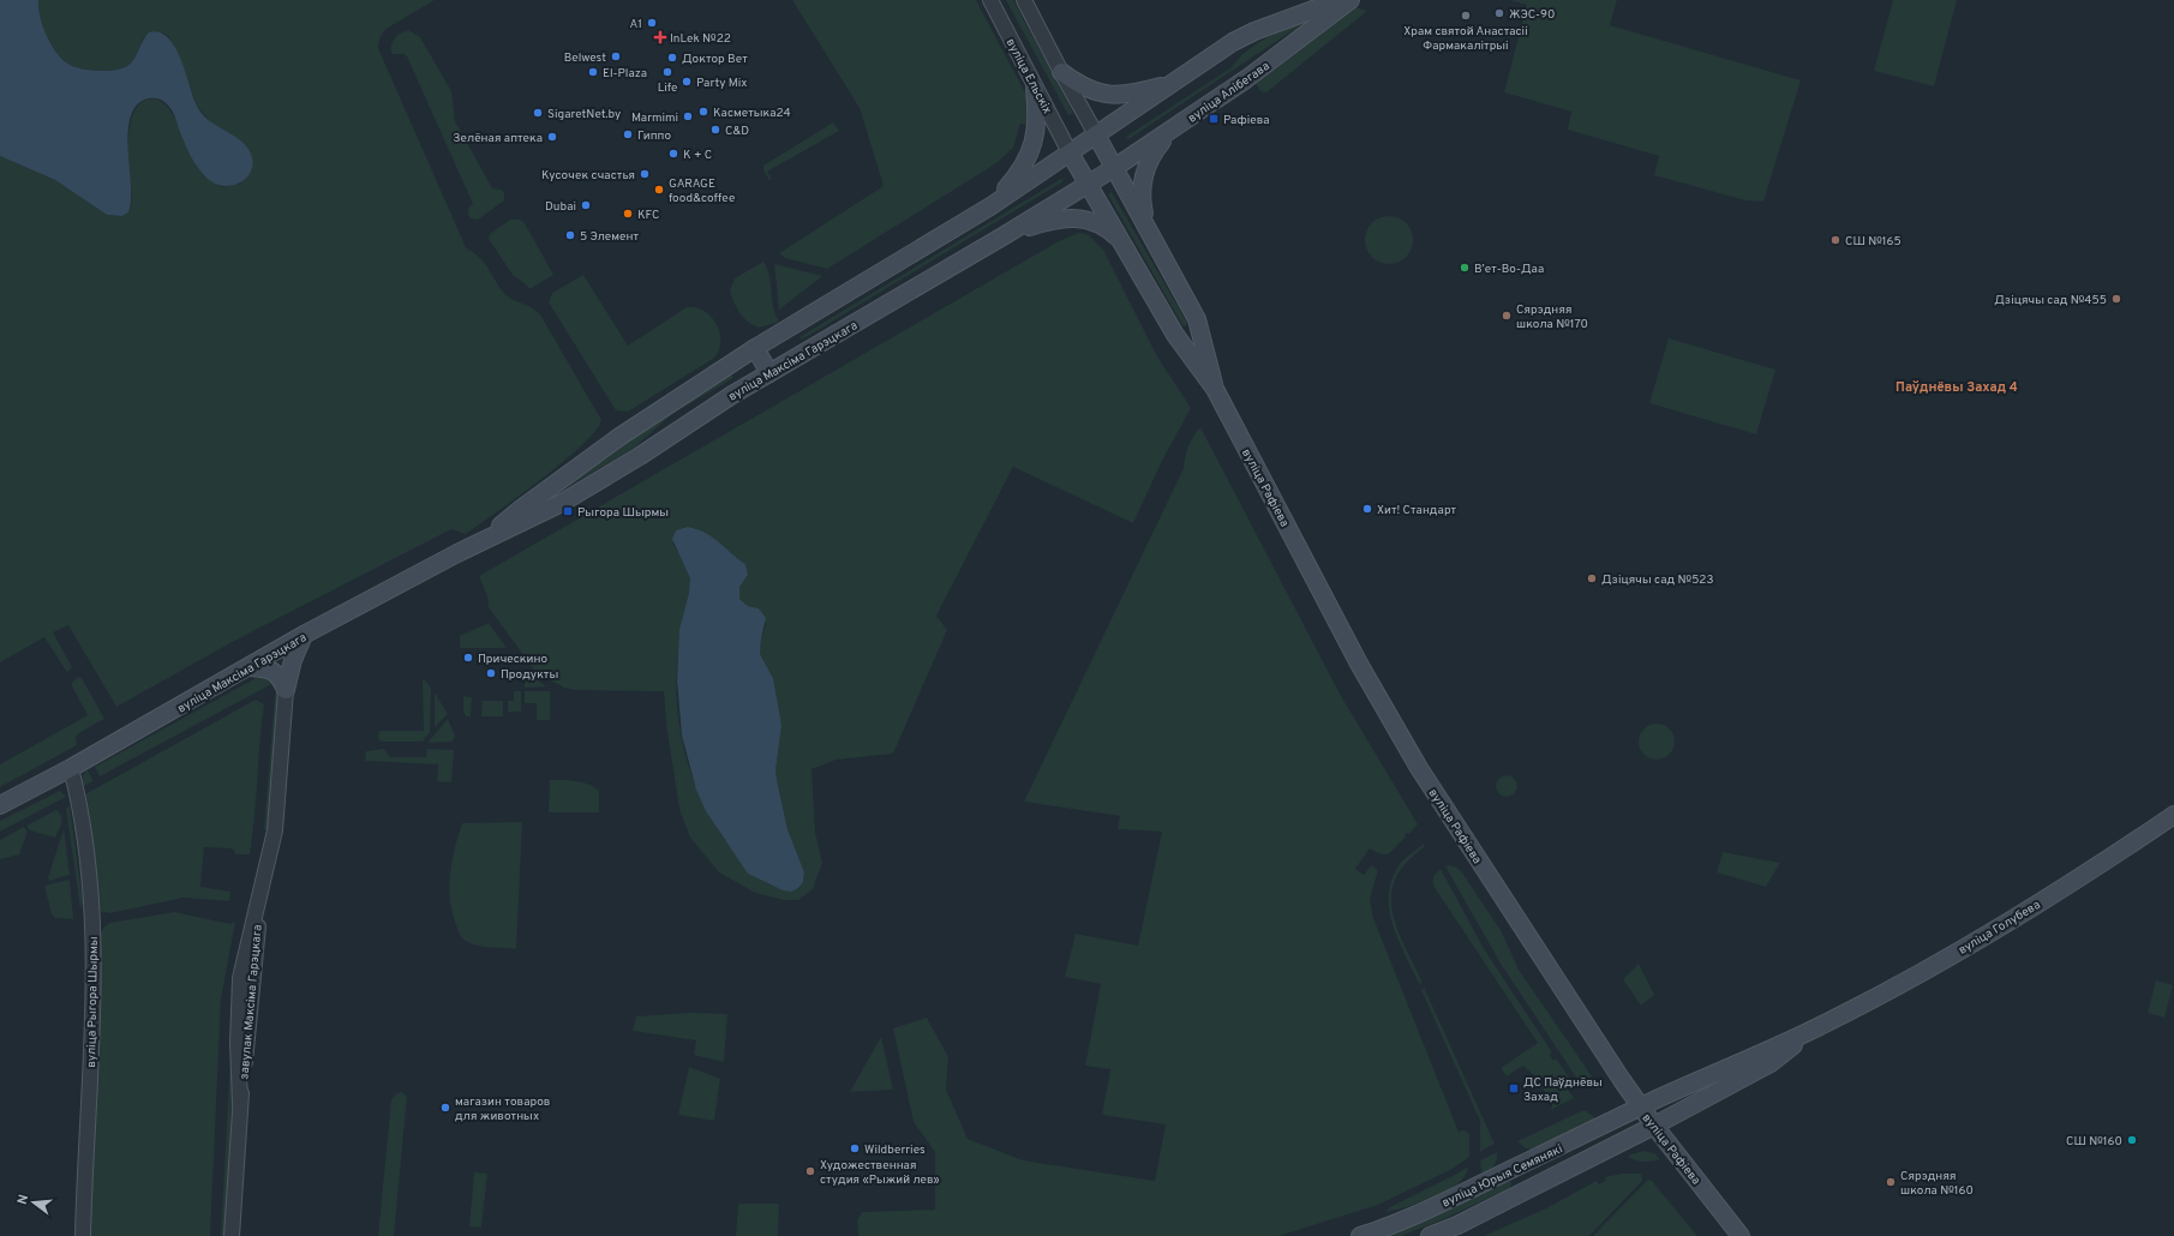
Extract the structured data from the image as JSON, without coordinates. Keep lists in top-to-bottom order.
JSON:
{
  "streets": {
    "main road": [
      "вуліца Алібегава",
      "вуліца Максіма Гарэцкага",
      "вуліца Рафіева",
      "вуліца Голубева",
      "вуліца Юрыя Семянякі"
    ],
    "street": ["вуліца Ельскіх", "вуліца Рыгора Шырмы", "завулак Максіма Гарэцкага"]
  },
  "crossings": [
    ["вуліца Ельскіх", "вуліца Максіма Гарэцкага"],
    ["вуліца Ельскіх", "вуліца Рафіева"],
    ["вуліца Алібегава", "вуліца Максіма Гарэцкага"],
    ["вуліца Алібегава", "вуліца Рафіева"],
    ["вуліца Максіма Гарэцкага", "вуліца Рафіева"],
    ["вуліца Максіма Гарэцкага", "вуліца Рыгора Шырмы"],
    ["вуліца Рафіева", "вуліца Голубева"],
    ["вуліца Рафіева", "вуліца Юрыя Семянякі"],
    ["вуліца Голубева", "вуліца Юрыя Семянякі"]
  ],
  "districts": ["Паўднёвы Захад 4"],
  "places": {
    "other": [
      "ЖЭС-90",
      "Храм святой Анастасіі Фармакалітрыі",
      "A1",
      "Belwest",
      "Доктор Вет",
      "El-Plaza",
      "Life",
      "Party Mix",
      "Касметыка24",
      "SigaretNet.by",
      "Marmimi",
      "C&D",
      "Гиппо",
      "Зелёная аптека",
      "К + С",
      "Кусочек счастья",
      "GARAGE food&coffee",
      "Dubai",
      "KFC",
      "5 Элемент",
      "СШ №165",
      "Вʼет-Во-Даа",
      "Дзіцячы сад №455",
      "Сярэдняя школа №170",
      "Хит! Стандарт",
      "Дзіцячы сад №523",
      "Прическино",
      "Продукты",
      "магазин товаров для животных",
      "СШ №160",
      "Wildberries",
      "Художественная студия «Рыжий лев»",
      "Сярэдняя школа №160"
    ],
    "health": ["InLek №22"],
    "transit": ["Рафіева", "Рыгора Шырмы", "ДС Паўднёвы Захад"]
  },
  "north": "left"
}
